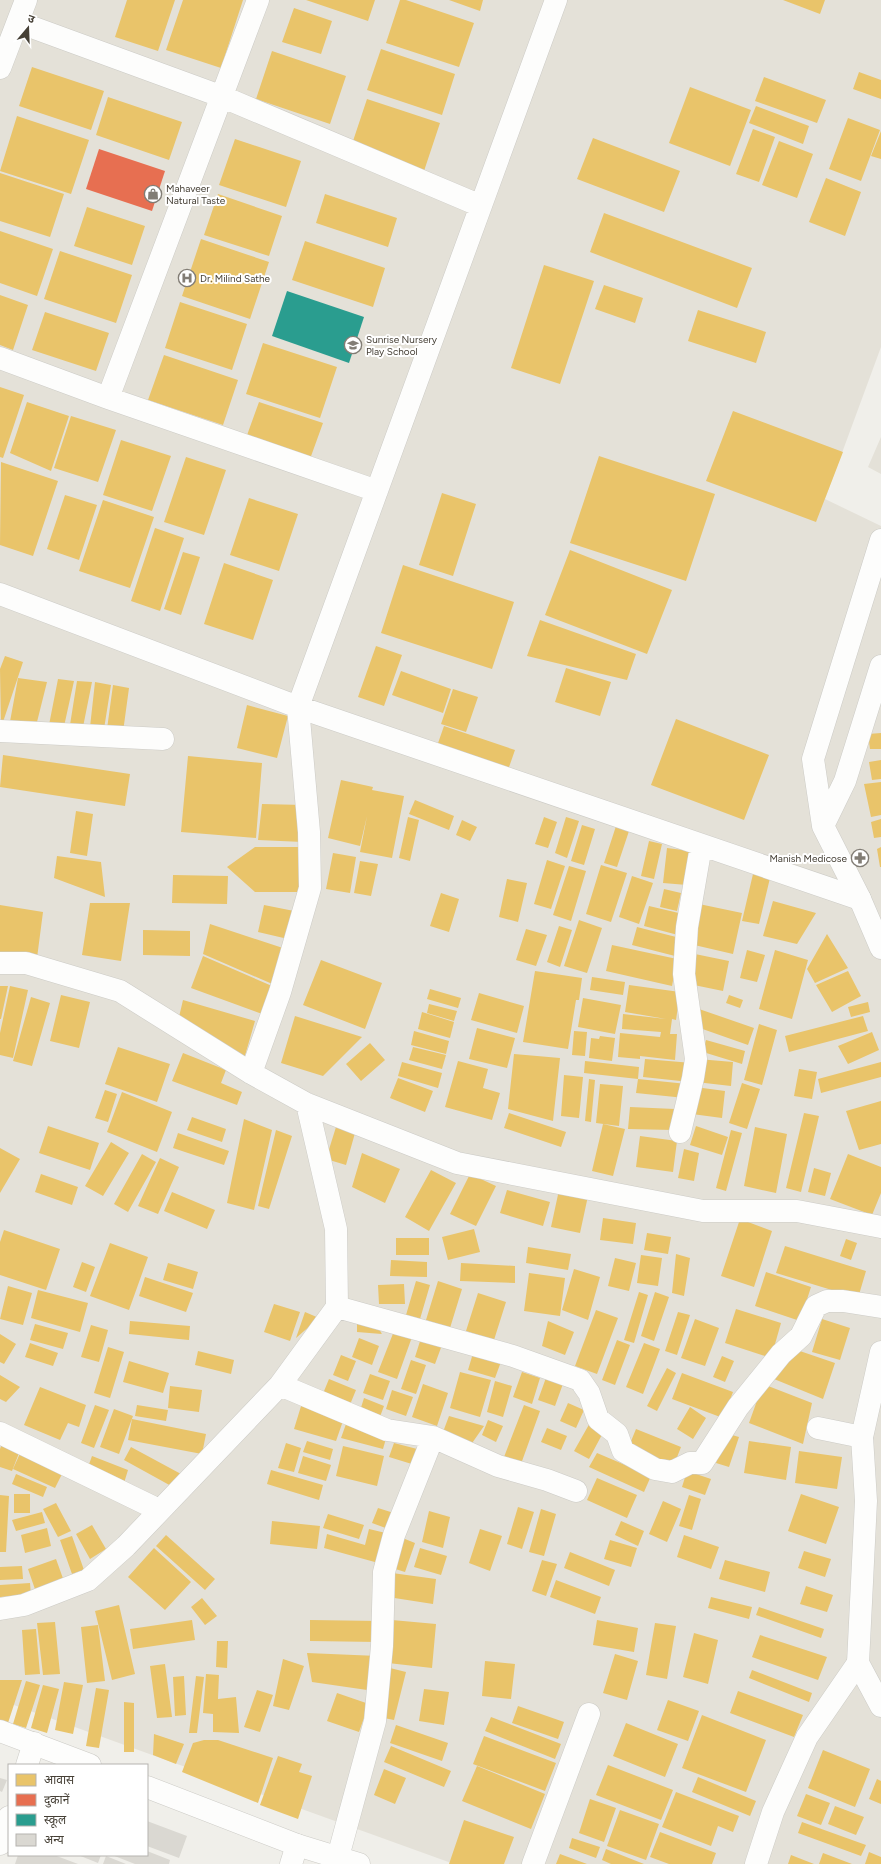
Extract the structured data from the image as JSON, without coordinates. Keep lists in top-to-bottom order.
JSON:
{
  "places": {
    "shop": ["Mahaveer Natural Taste"],
    "hospital": ["Dr. Milind Sathe"],
    "school or university": ["Sunrise Nursery Play School"],
    "pharmacy": ["Manish Medicose"]
  },
  "legend": [
    "आवास",
    "दुकानें",
    "स्कूल",
    "अन्य"
  ],
  "north": "top"
}
